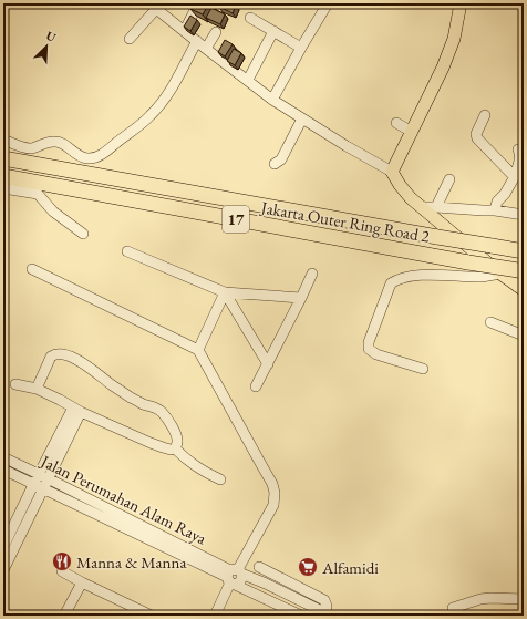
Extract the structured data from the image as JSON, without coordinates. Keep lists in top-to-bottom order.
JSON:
{
  "streets": {
    "highway": ["17", "Jakarta Outer Ring Road 2"],
    "street": ["Jalan Perumahan Alam Raya"]
  },
  "places": {
    "restaurant": ["Manna & Manna"],
    "supermarket": ["Alfamidi"]
  },
  "north": "top right"
}
